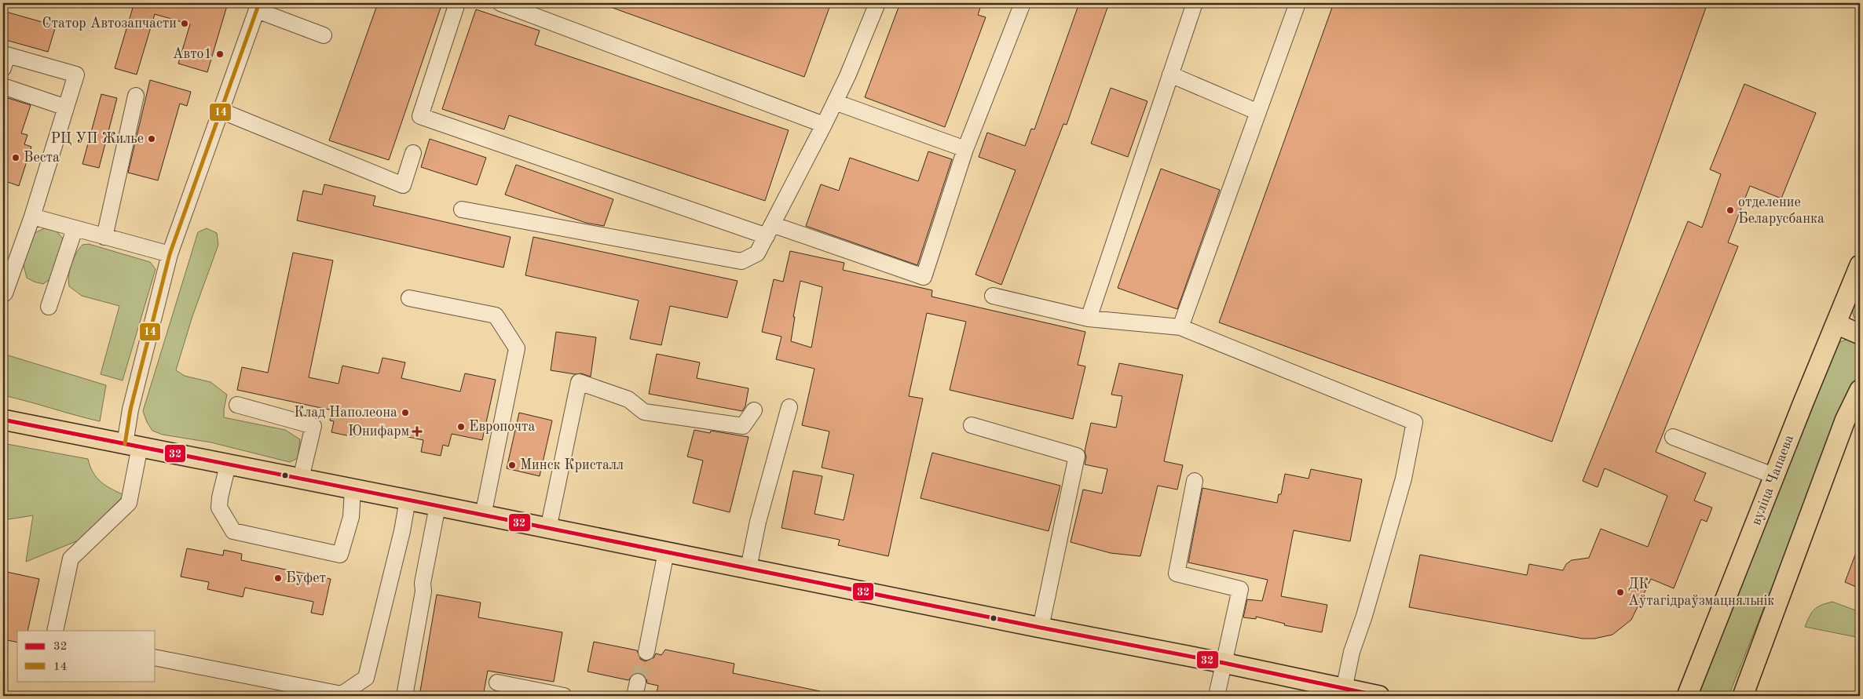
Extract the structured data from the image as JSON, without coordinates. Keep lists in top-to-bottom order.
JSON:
{
  "streets": {
    "main road": ["вуліца Чапаева"]
  },
  "places": {
    "other": [
      "Статор Автозапчасти",
      "Авто1",
      "РЦ УП Жилье",
      "Веста",
      "отделение Беларусбанка",
      "Клад Наполеона",
      "Европочта",
      "Минск Кристалл",
      "Буфет",
      "ДК Аўтагідраўзмацняльнік"
    ],
    "health": ["Юнифарм"]
  },
  "lines": ["transit line 14", "transit line 32"],
  "legend": ["32", "14"]
}
